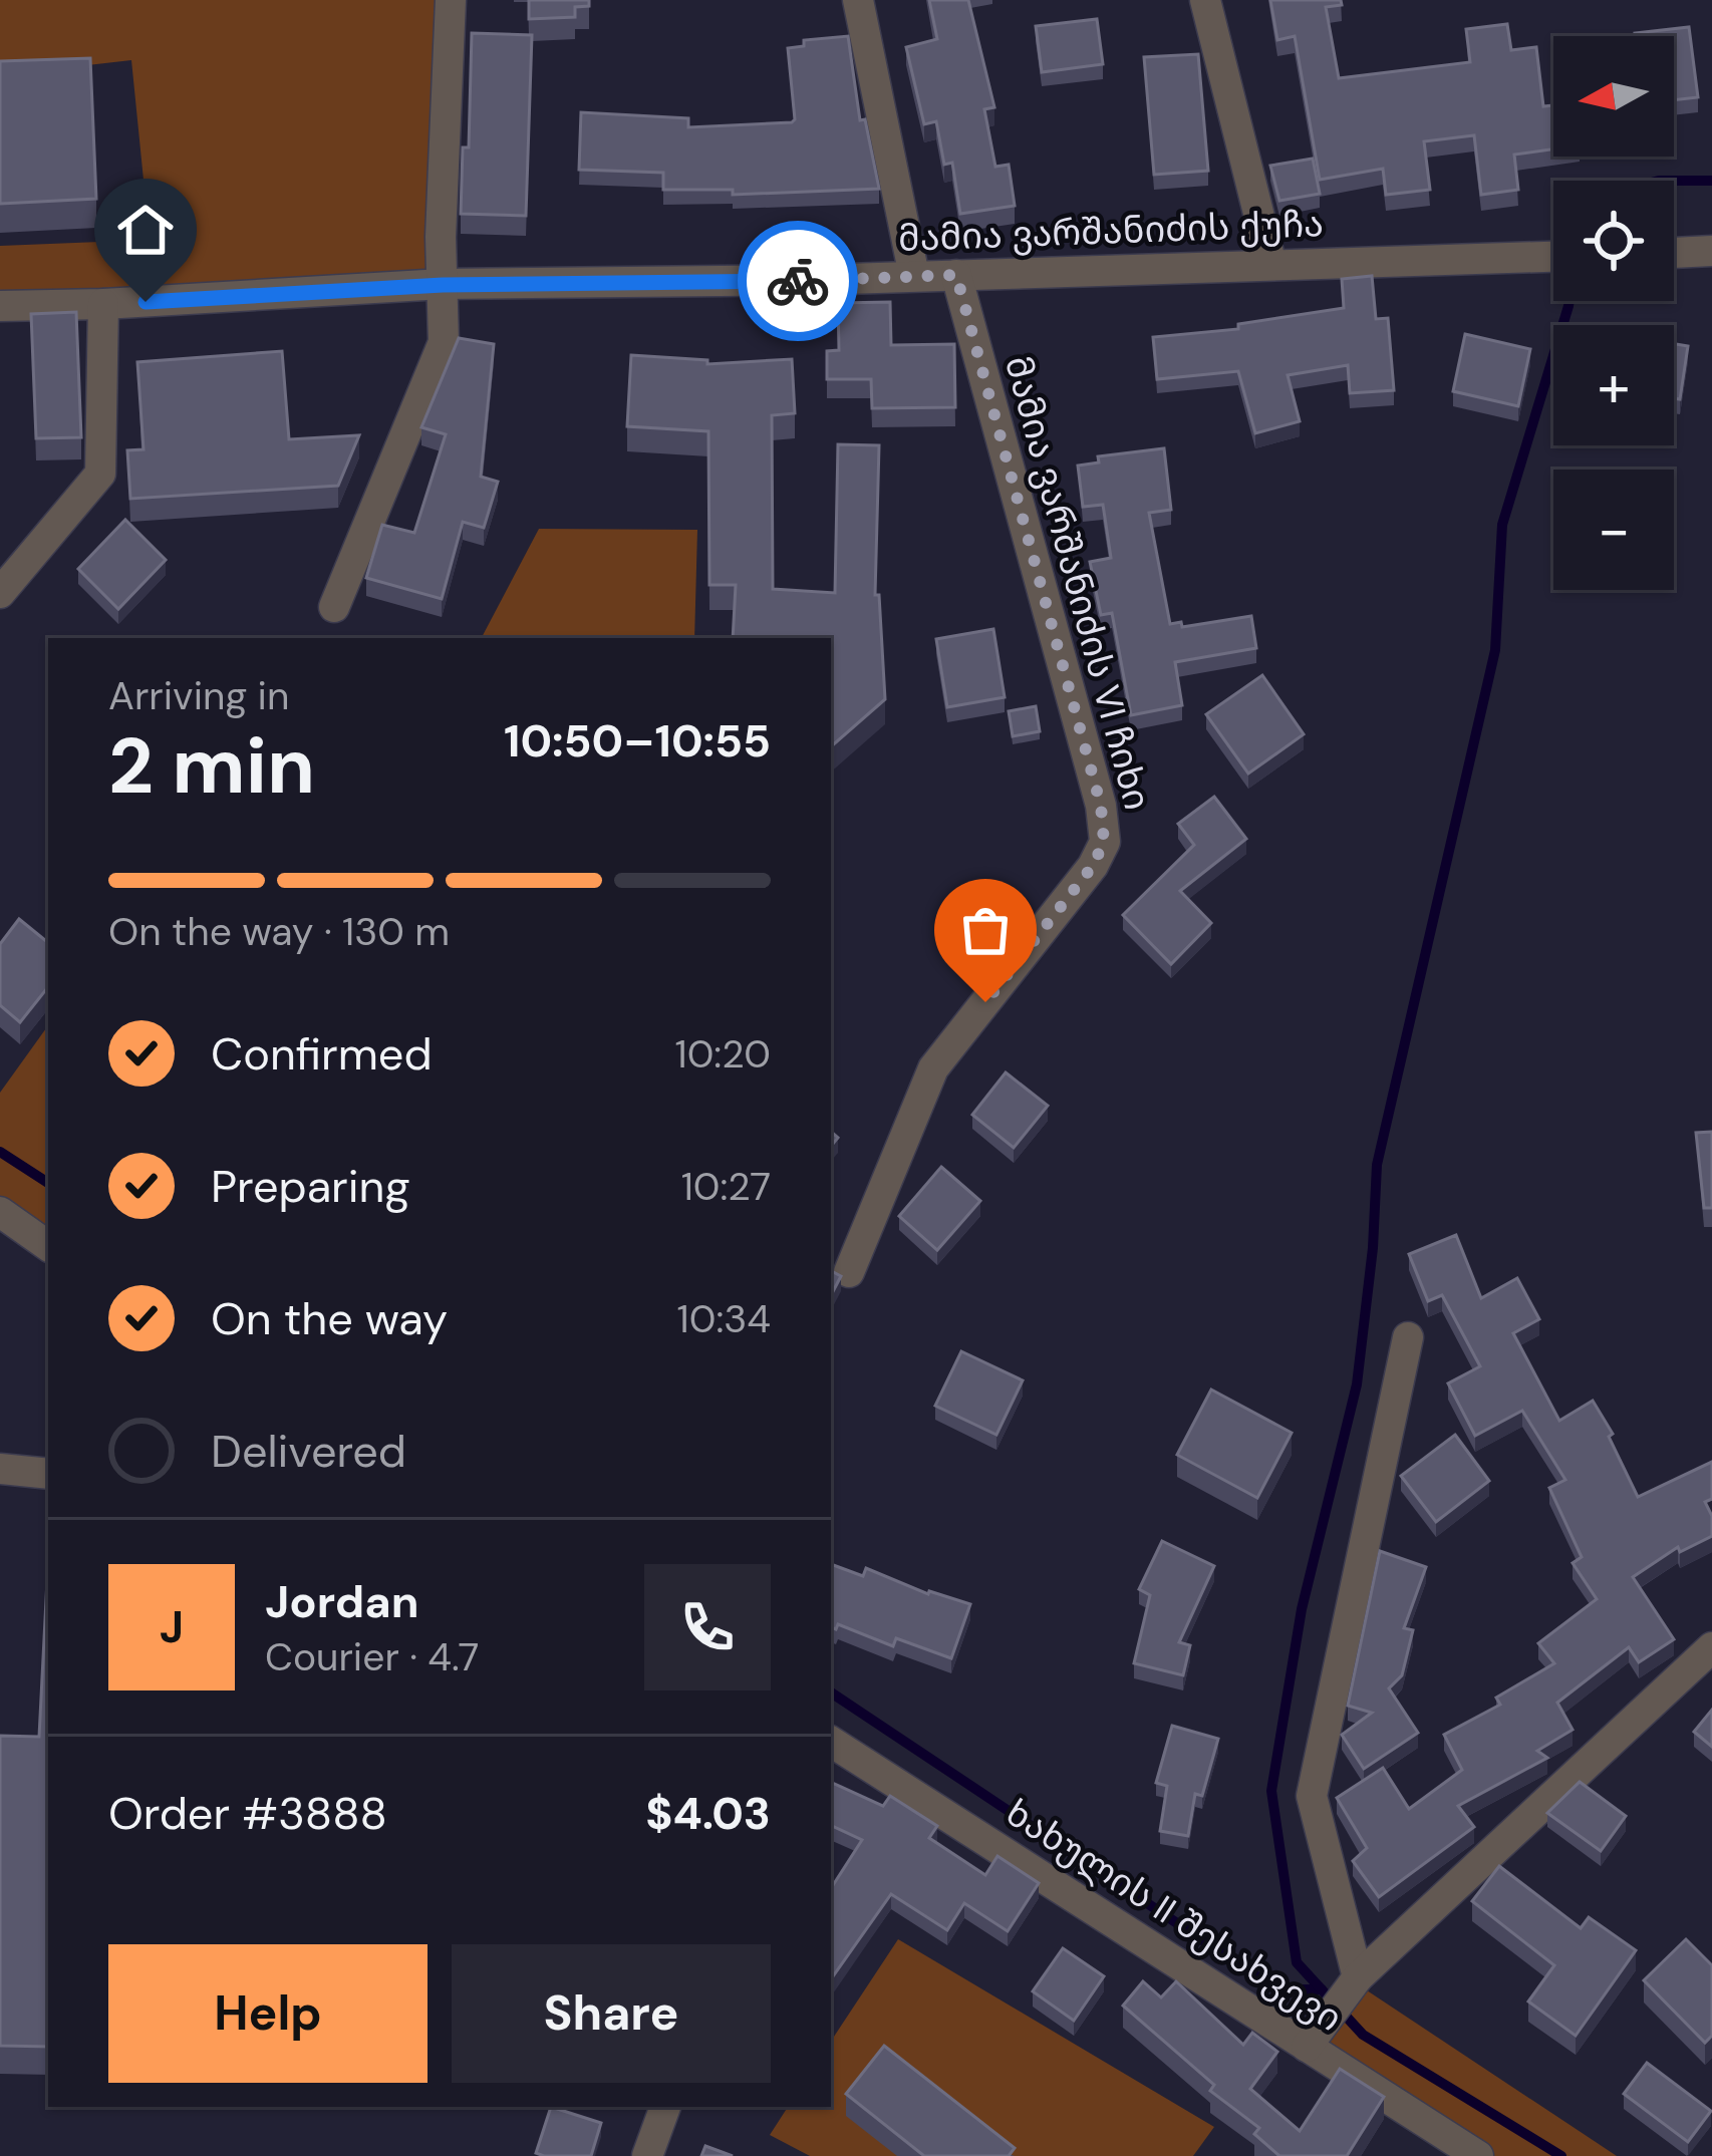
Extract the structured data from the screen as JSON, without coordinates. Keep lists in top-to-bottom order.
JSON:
{
  "streets": {
    "street": ["მამია ვარშანიძის ქუჩა", "მამია ვარშანიძის VI ჩიხი", "ხახულის II შესახვევი"]
  },
  "crossings": [
    ["მამია ვარშანიძის ქუჩა", "მამია ვარშანიძის VI ჩიხი"]
  ],
  "north": "left",
  "page": {
    "map_buttons": ["+", "−"],
    "heading": ["2 min", "Arriving in", "10:50–10:55"],
    "panel": [
      "Jordan",
      "Courier · 4.7",
      "Order #3888",
      "$4.03"
    ],
    "bar": "On the way · 130 m",
    "list": [
      ["Confirmed", "10:20"],
      ["Preparing", "10:27"],
      ["On the way", "10:34"],
      "Delivered"
    ],
    "round": "J",
    "buttons": ["Help", "Share"]
  }
}
